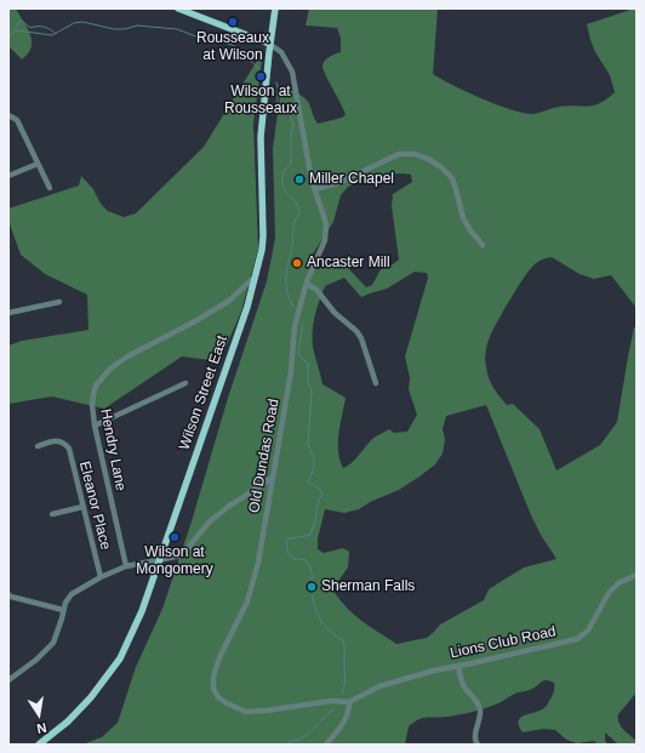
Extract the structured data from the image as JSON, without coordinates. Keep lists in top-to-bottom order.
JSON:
{
  "streets": {
    "main road": ["Wilson Street East"],
    "street": [
      "Hendry Lane",
      "Old Dundas Road",
      "Eleanor Place",
      "Lions Club Road"
    ]
  },
  "crossings": [
    ["Wilson Street East", "Hendry Lane"],
    ["Wilson Street East", "Old Dundas Road"],
    ["Old Dundas Road", "Lions Club Road"]
  ],
  "places": [
    "Rousseaux at Wilson",
    "Wilson at Rousseaux",
    "Miller Chapel",
    "Ancaster Mill",
    "Wilson at Mongomery",
    "Sherman Falls"
  ],
  "north": "bottom"
}
